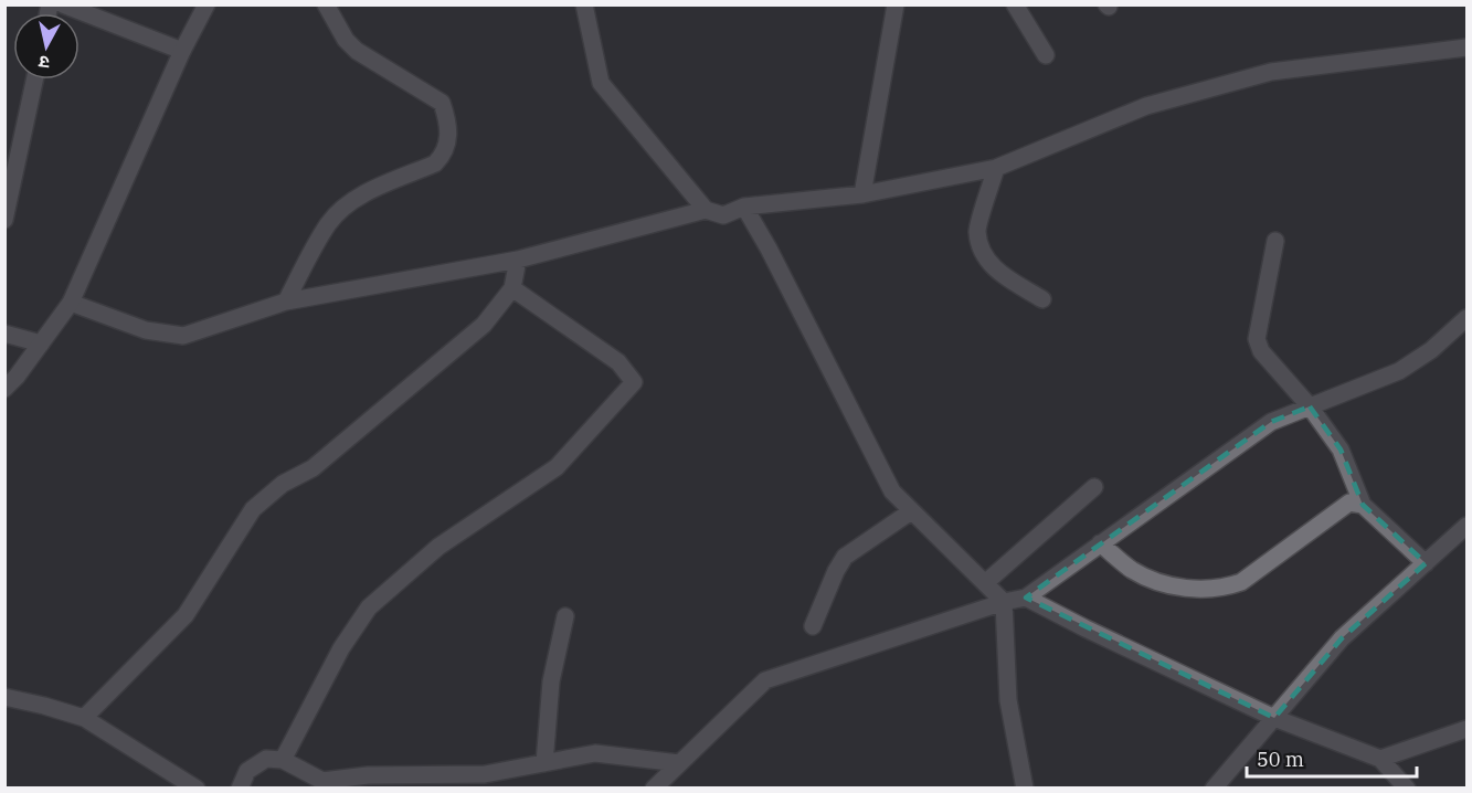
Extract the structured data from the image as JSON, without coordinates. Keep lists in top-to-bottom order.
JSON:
{
  "scale_bar": "50 m",
  "north": "bottom"
}
